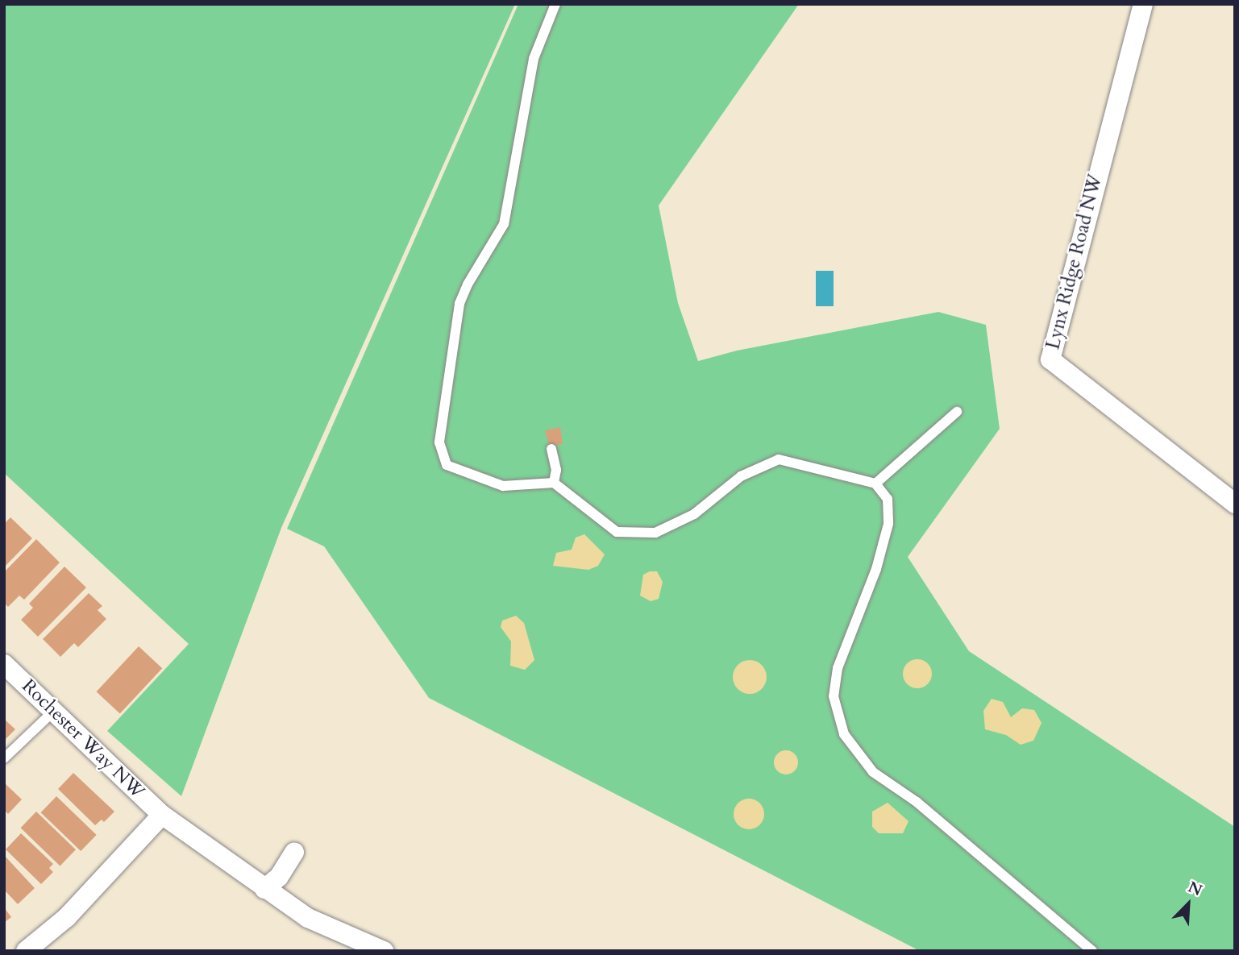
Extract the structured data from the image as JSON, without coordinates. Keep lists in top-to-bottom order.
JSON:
{
  "streets": {
    "street": ["Lynx Ridge Road NW", "Rochester Way NW"]
  },
  "north": "top right"
}
